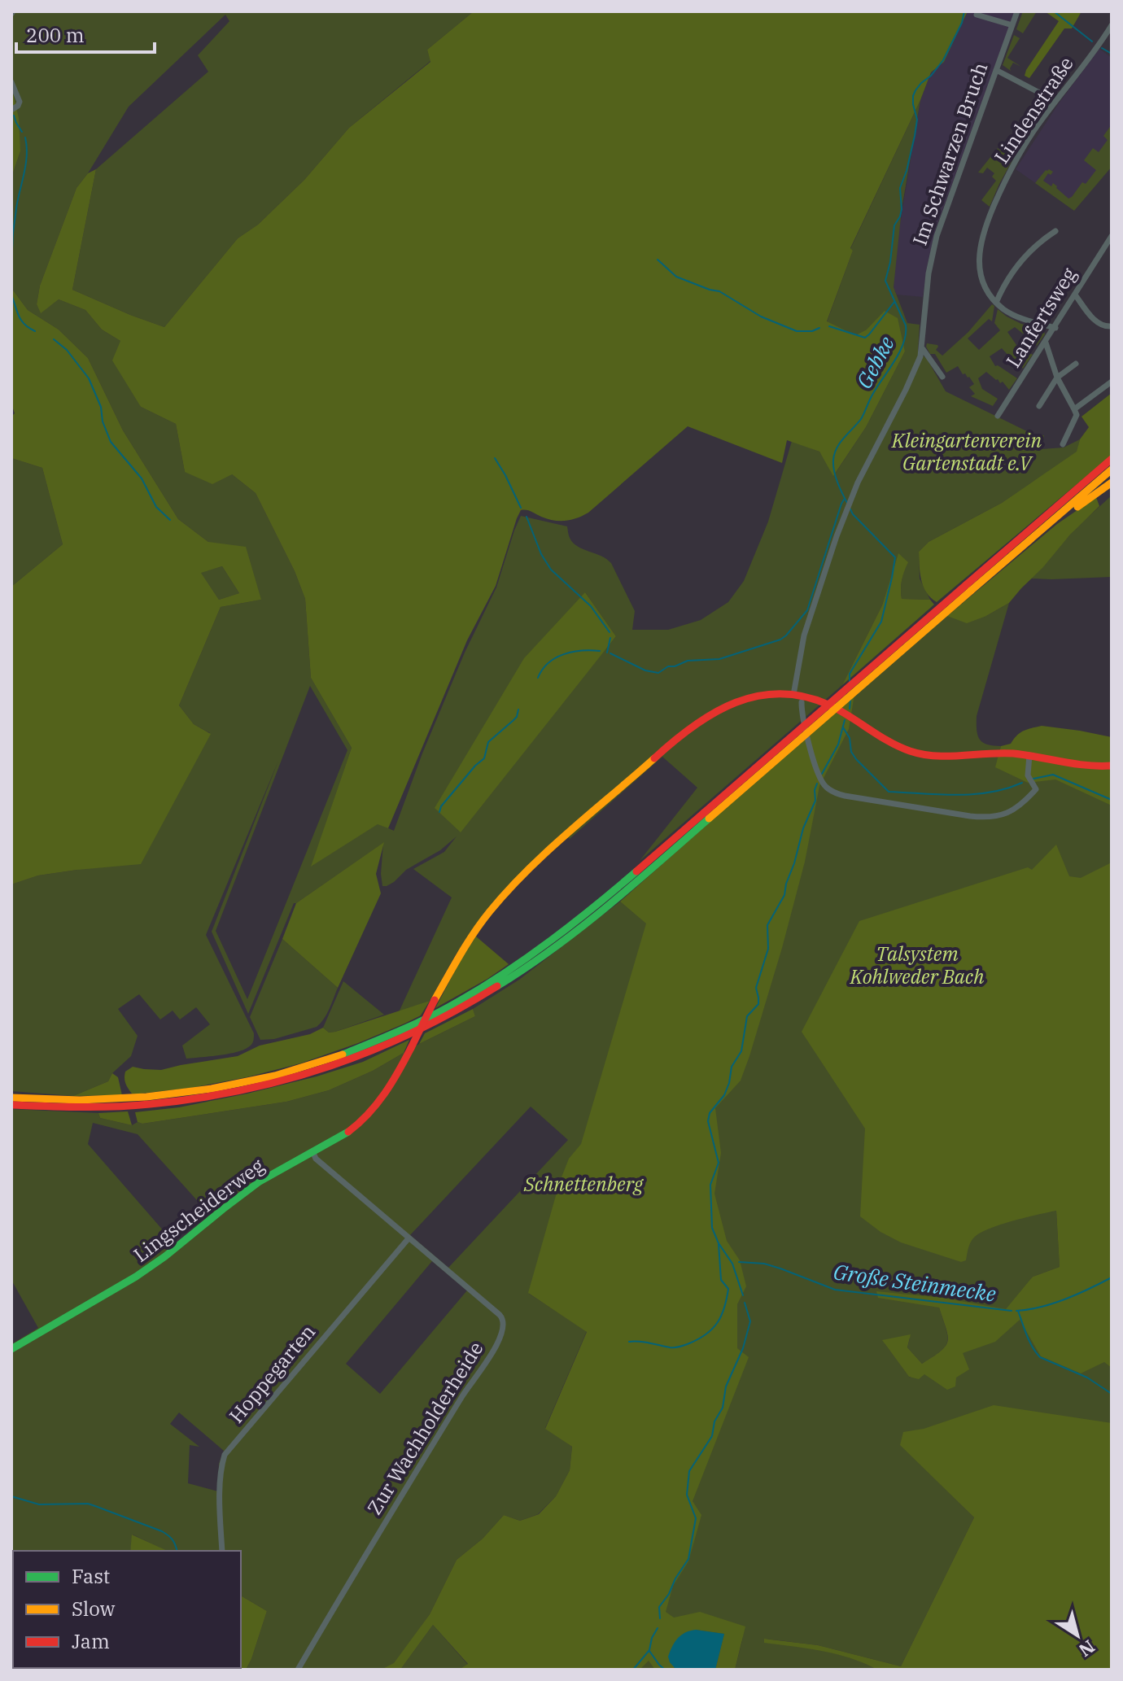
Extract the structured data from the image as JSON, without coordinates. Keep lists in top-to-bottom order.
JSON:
{
  "streets": {
    "main road": ["Lingscheiderweg"],
    "street": [
      "Lindenstraße",
      "Im Schwarzen Bruch",
      "Lanfertsweg",
      "Hoppegarten",
      "Zur Wachholderheide"
    ]
  },
  "crossings": [
    ["Im Schwarzen Bruch", "Lingscheiderweg"],
    ["Lingscheiderweg", "Zur Wachholderheide"],
    ["Hoppegarten", "Zur Wachholderheide"]
  ],
  "water": ["Gebke", "Große Steinmecke"],
  "parks": ["Kleingartenverein Gartenstadt e.V", "Talsystem Kohlweder Bach", "Schnettenberg"],
  "legend": ["Fast", "Slow", "Jam"],
  "scale_bar": "200 m",
  "north": "bottom right"
}
